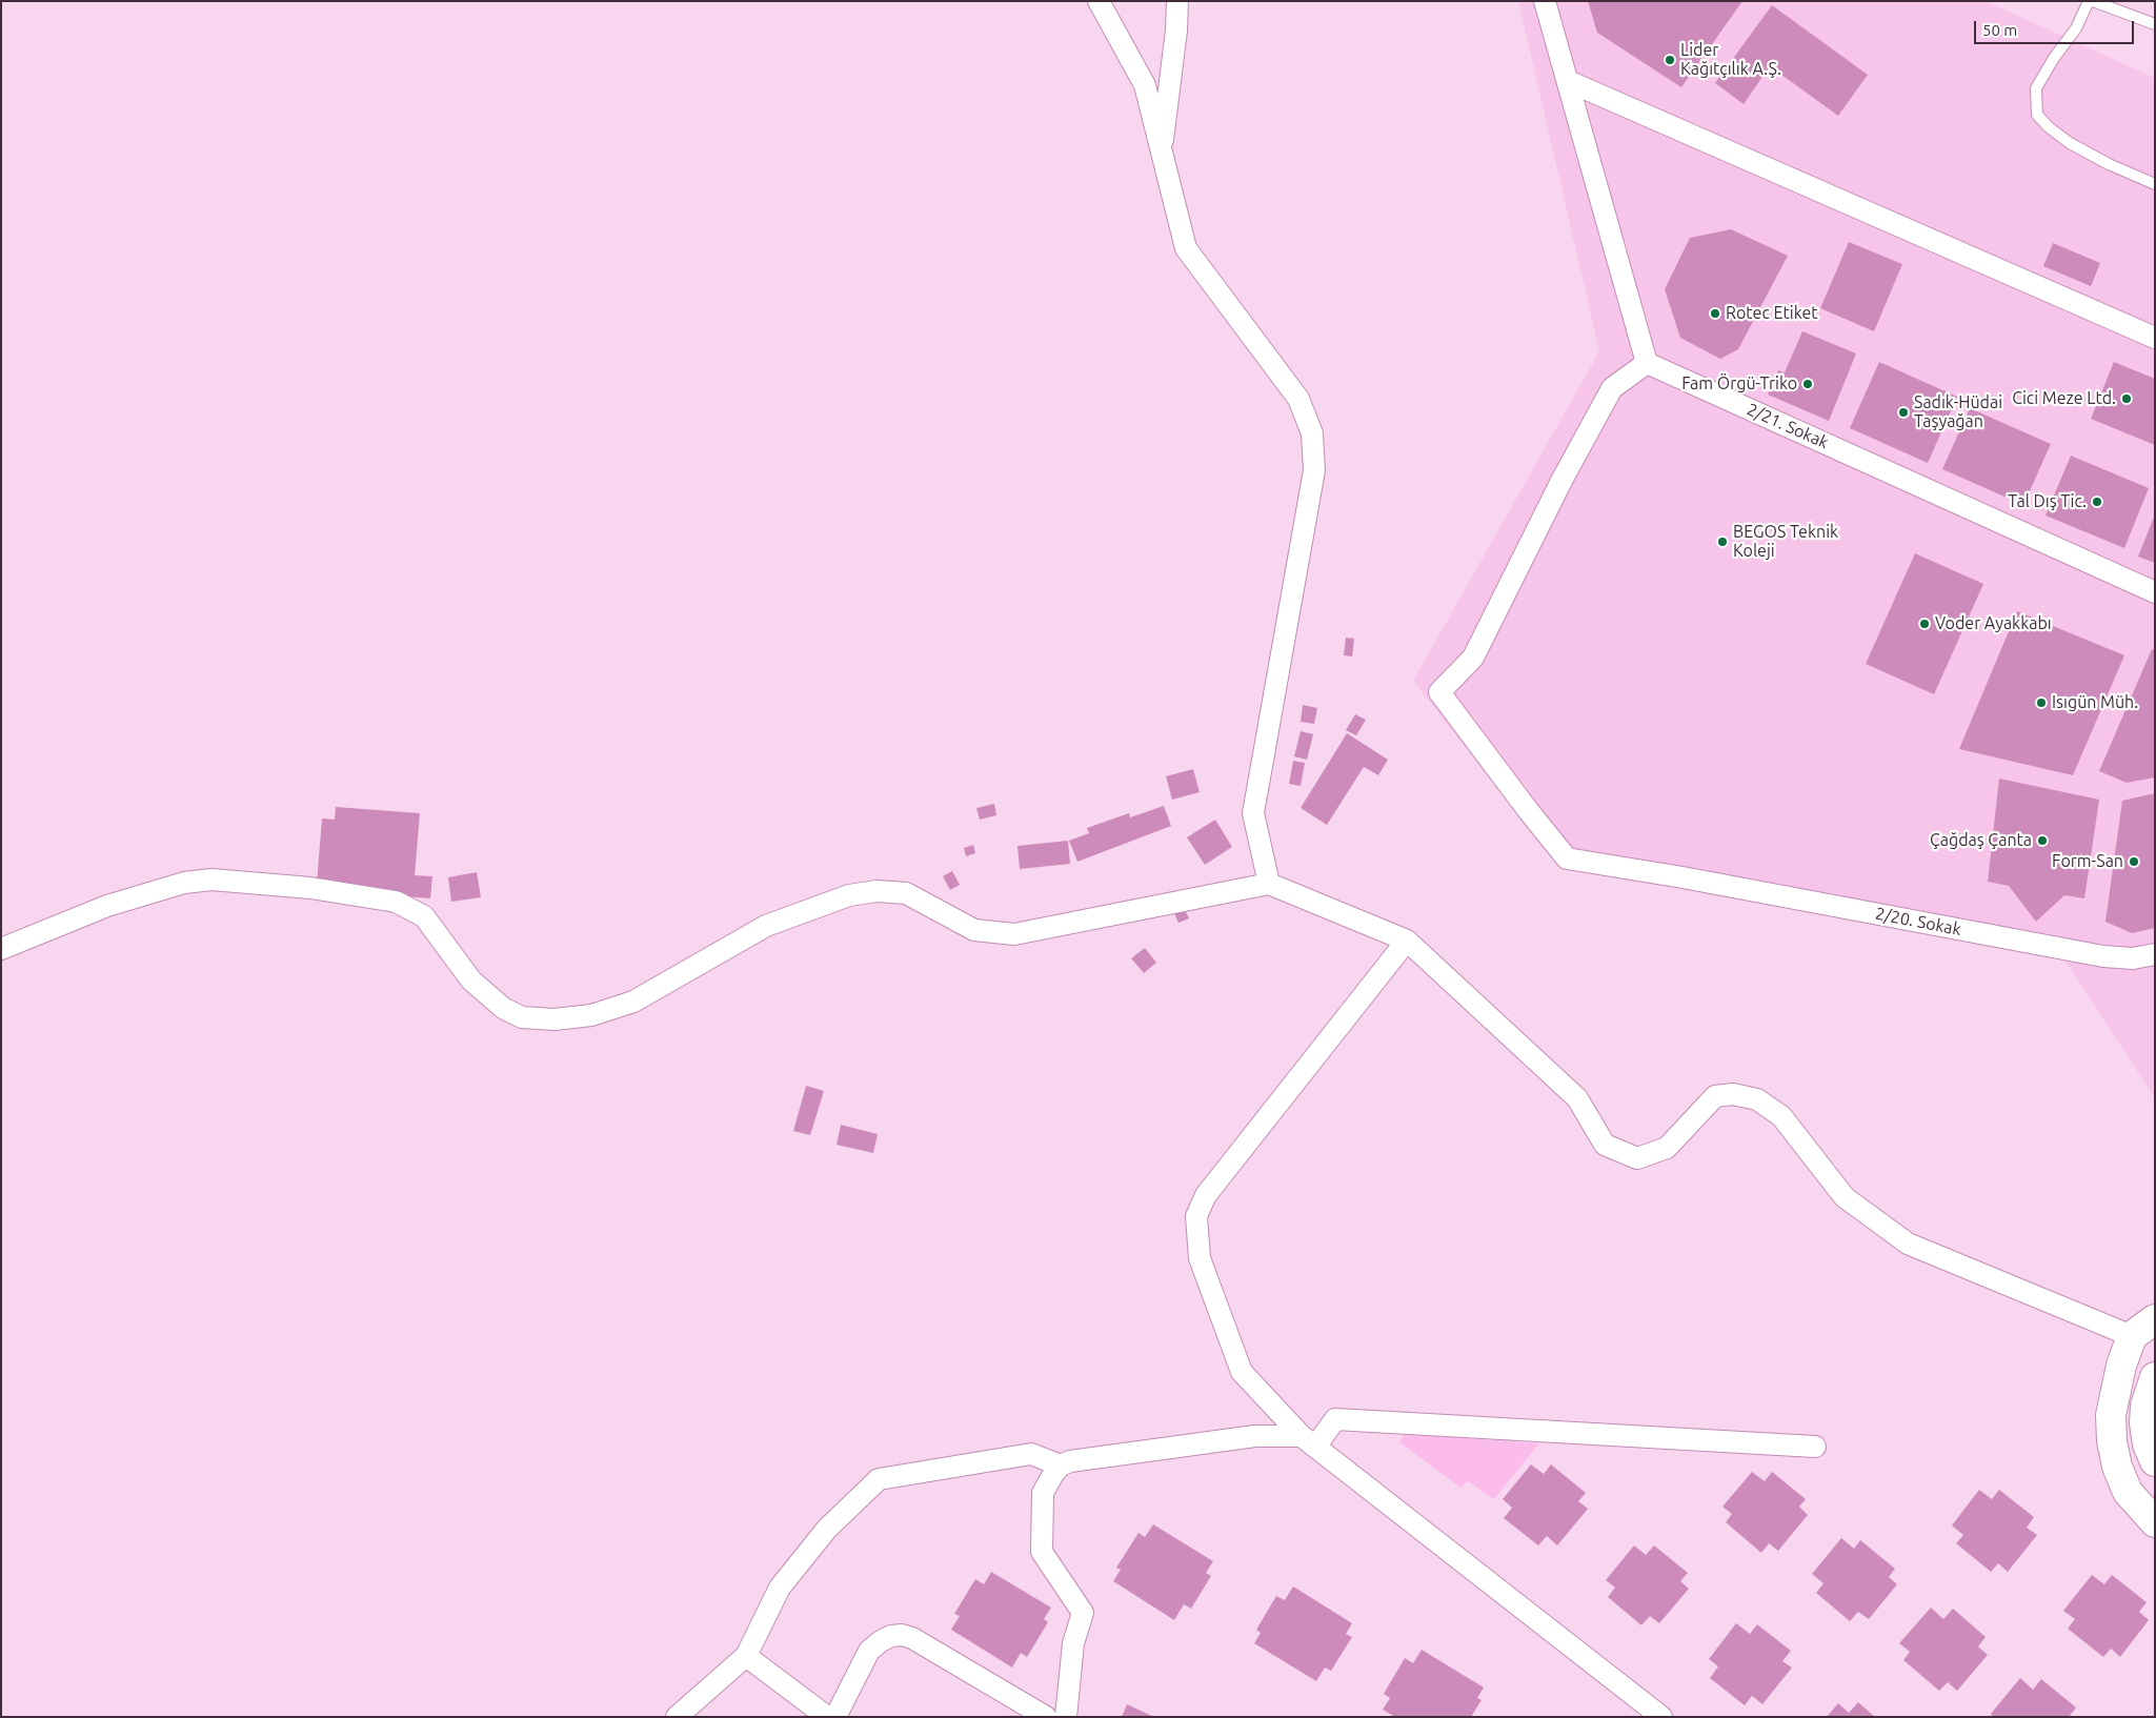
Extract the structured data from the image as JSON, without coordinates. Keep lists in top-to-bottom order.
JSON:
{
  "streets": {
    "street": ["2/21. Sokak", "2/20. Sokak"]
  },
  "crossings": [
    ["2/21. Sokak", "2/20. Sokak"]
  ],
  "places": [
    "Lider Kağıtçılık A.Ş.",
    "Rotec Etiket",
    "Fam Örgü-Triko",
    "Cici Meze Ltd.",
    "Sadık-Hüdai Taşyağan",
    "Tal Dış Tic.",
    "BEGOS Teknik Koleji",
    "Voder Ayakkabı",
    "Isıgün Müh.",
    "Çağdaş Çanta",
    "Form-San"
  ],
  "scale_bar": "50 m"
}
